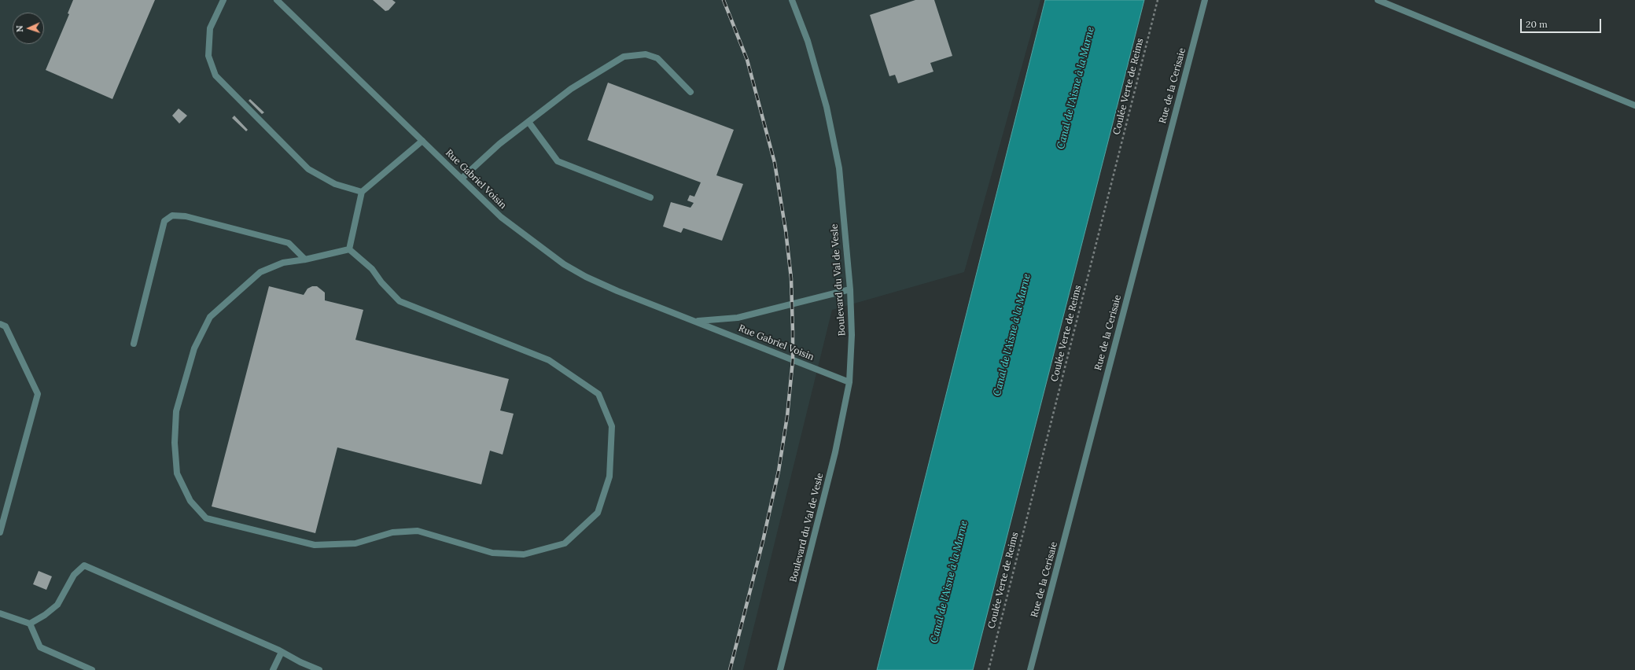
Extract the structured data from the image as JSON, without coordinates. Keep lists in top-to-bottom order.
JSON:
{
  "streets": {
    "street": ["Rue de la Cerisaie", "Rue Gabriel Voisin", "Boulevard du Val de Vesle"],
    "path": ["Coulée Verte de Reims"]
  },
  "crossings": [
    ["Rue Gabriel Voisin", "Boulevard du Val de Vesle"]
  ],
  "water": ["Canal de l'Aisne à la Marne"],
  "scale_bar": "20 m",
  "north": "left"
}
